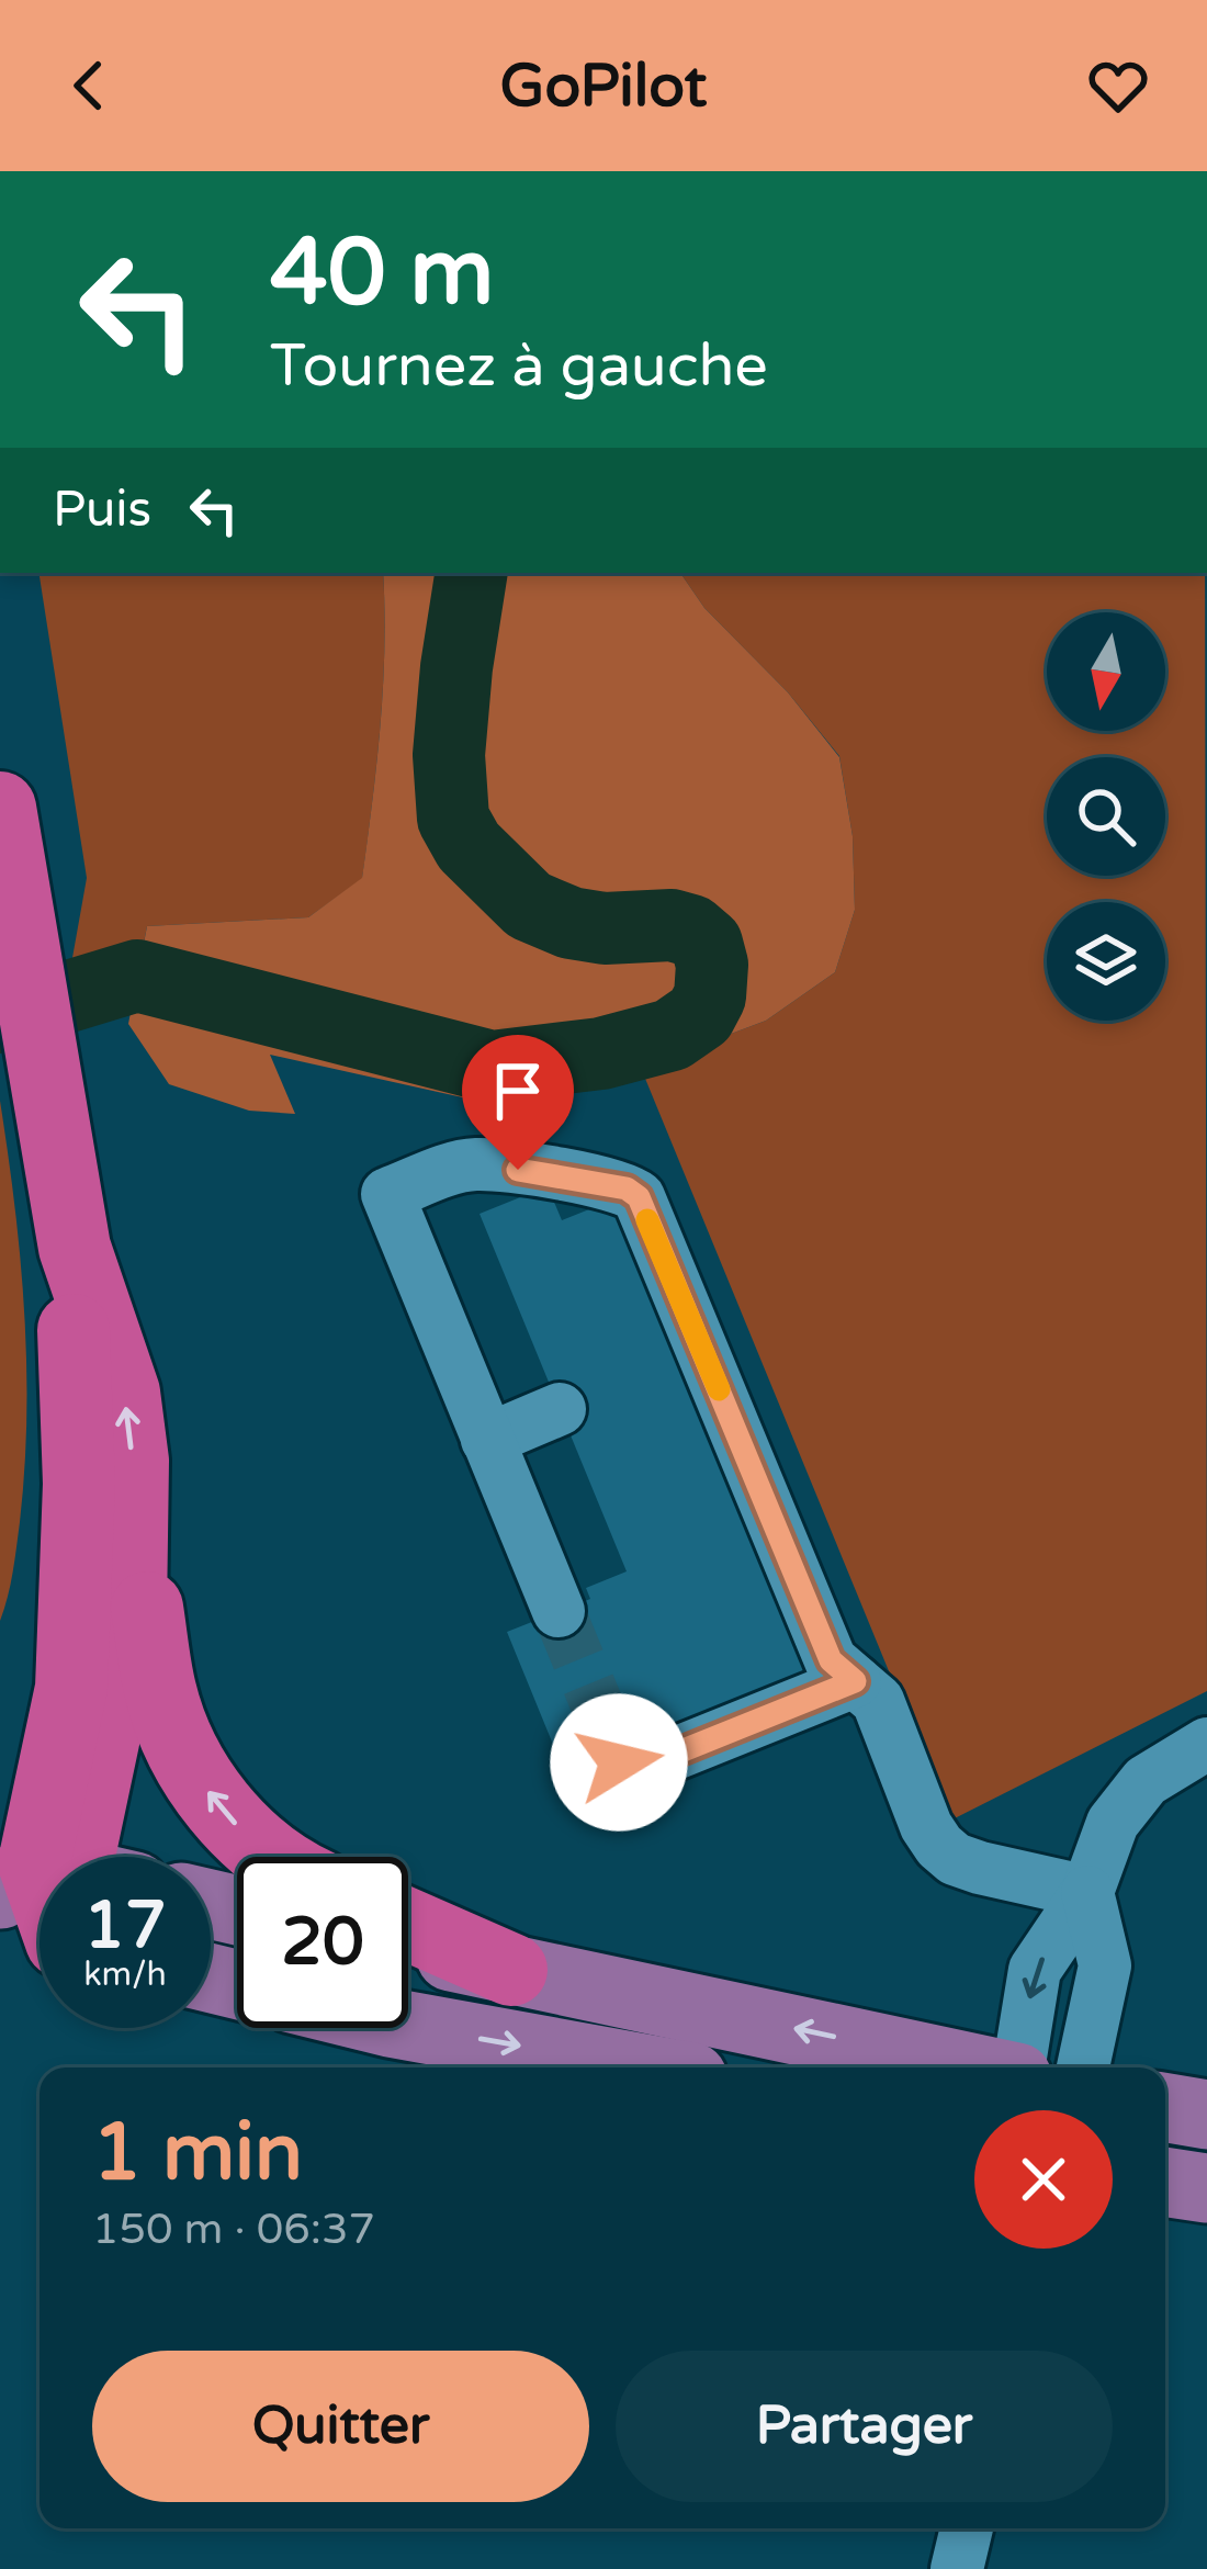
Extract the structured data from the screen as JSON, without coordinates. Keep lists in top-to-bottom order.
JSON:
{
  "north": "bottom",
  "page": {
    "header": "GoPilot",
    "turn": ["40 m", "Tournez à gauche"],
    "then": "Puis",
    "speed": "17 km/h",
    "limit": "20",
    "heading": ["1 min", "150 m · 06:37"],
    "buttons": ["Quitter", "Partager"]
  }
}
